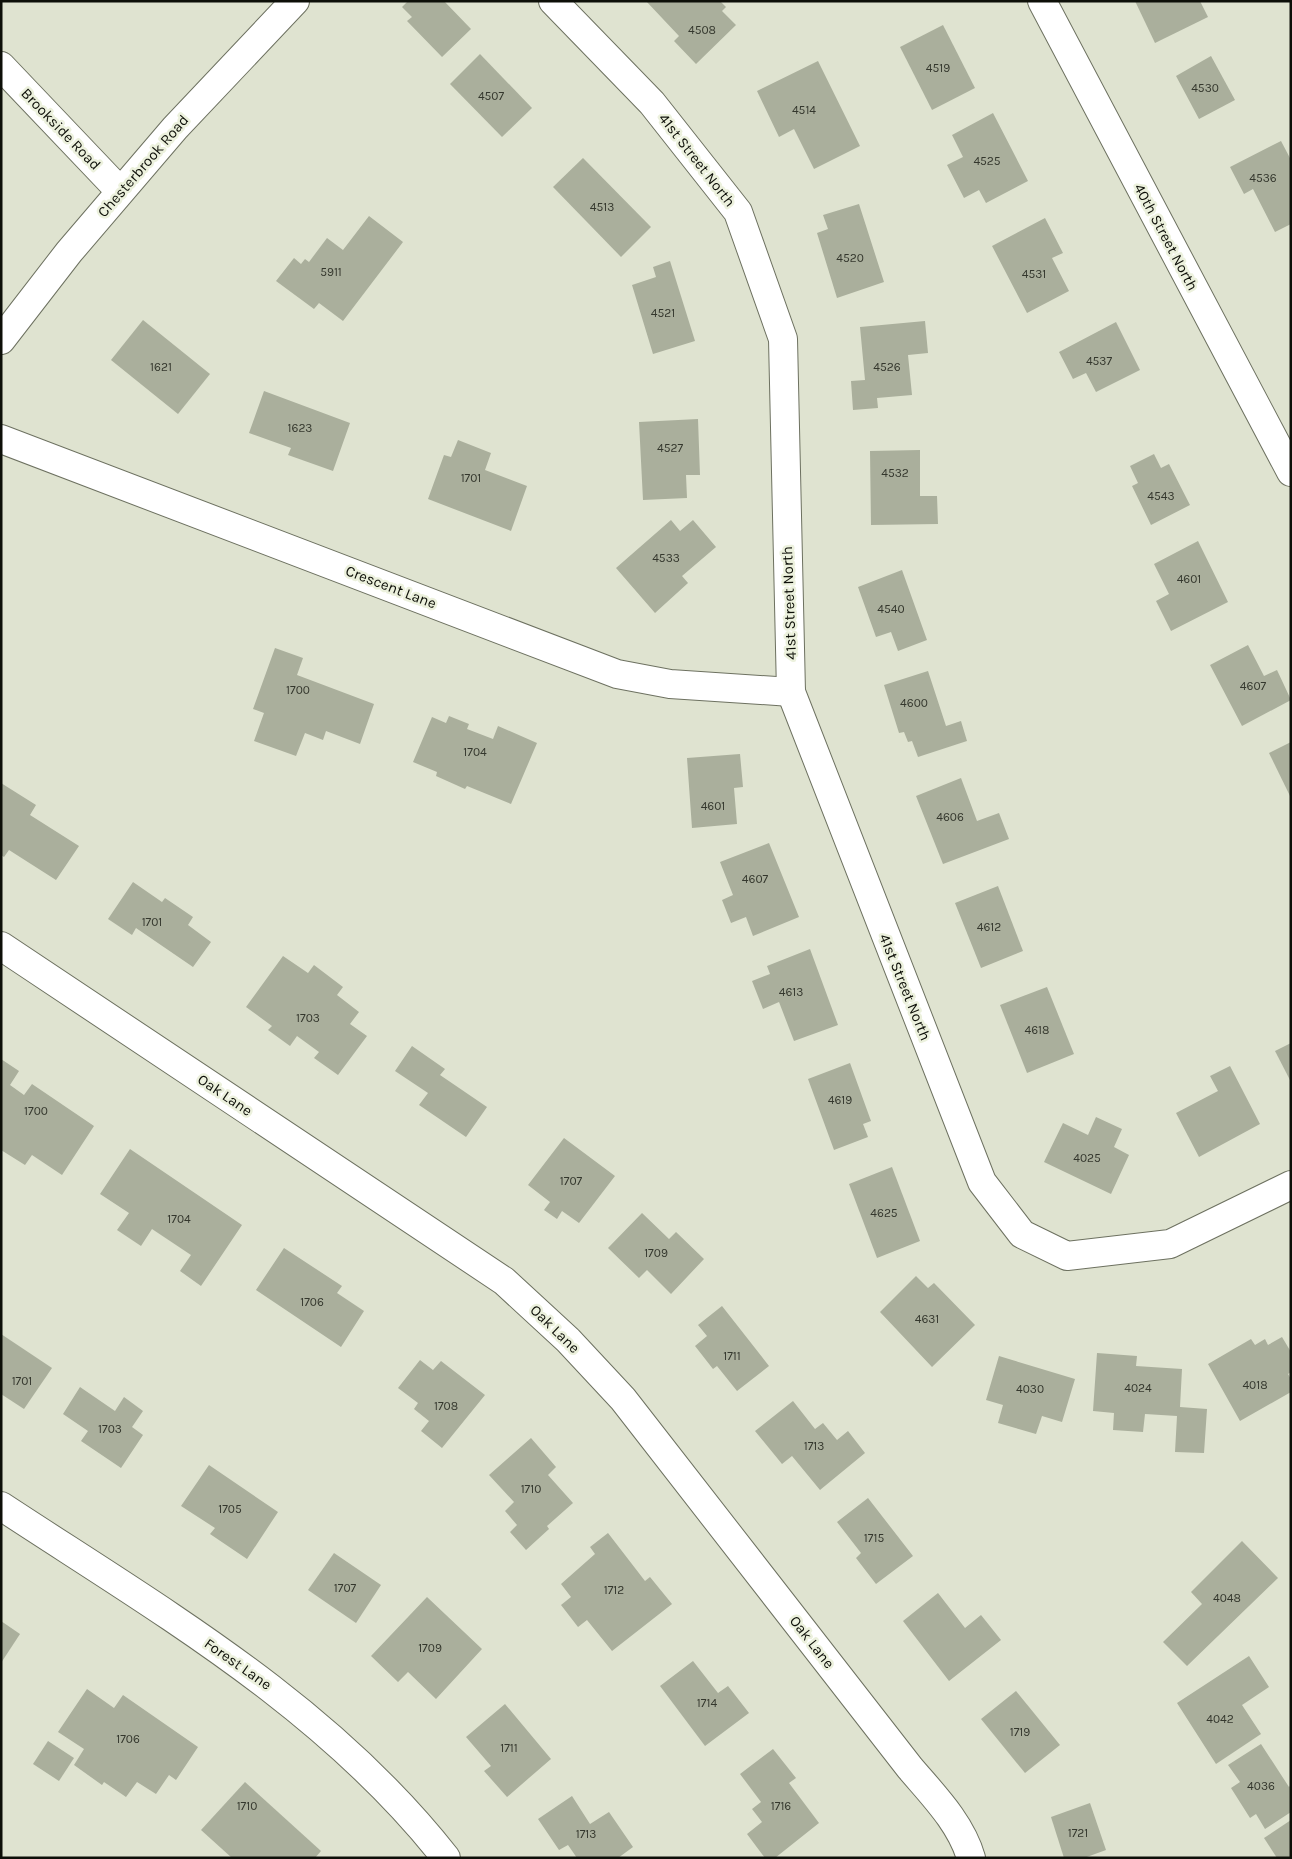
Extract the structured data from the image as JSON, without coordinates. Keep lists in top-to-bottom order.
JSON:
{
  "streets": {
    "street": [
      "Brookside Road",
      "41st Street North",
      "Chesterbrook Road",
      "40th Street North",
      "Crescent Lane",
      "Oak Lane",
      "Forest Lane"
    ]
  },
  "crossings": [
    ["Brookside Road", "Chesterbrook Road"],
    ["41st Street North", "Crescent Lane"]
  ],
  "house_numbers": [
    "4508",
    "4519",
    "4530",
    "4507",
    "4514",
    "4525",
    "4536",
    "4513",
    "4520",
    "5911",
    "4531",
    "4521",
    "4537",
    "1621",
    "4526",
    "1623",
    "4527",
    "4532",
    "1701",
    "4543",
    "4533",
    "4601",
    "4540",
    "4607",
    "1700",
    "4600",
    "1704",
    "4601",
    "4606",
    "4607",
    "1701",
    "4612",
    "4613",
    "1703",
    "4618",
    "4619",
    "1700",
    "4025",
    "1707",
    "4625",
    "1704",
    "1709",
    "1706",
    "4631",
    "1711",
    "1701",
    "4018",
    "4024",
    "4030",
    "1708",
    "1703",
    "1713",
    "1710",
    "1705",
    "1715",
    "1707",
    "1712",
    "4048",
    "1709",
    "1714",
    "4042",
    "1719",
    "1706",
    "1711",
    "4036",
    "1710",
    "1716",
    "1721",
    "1713"
  ]
}
